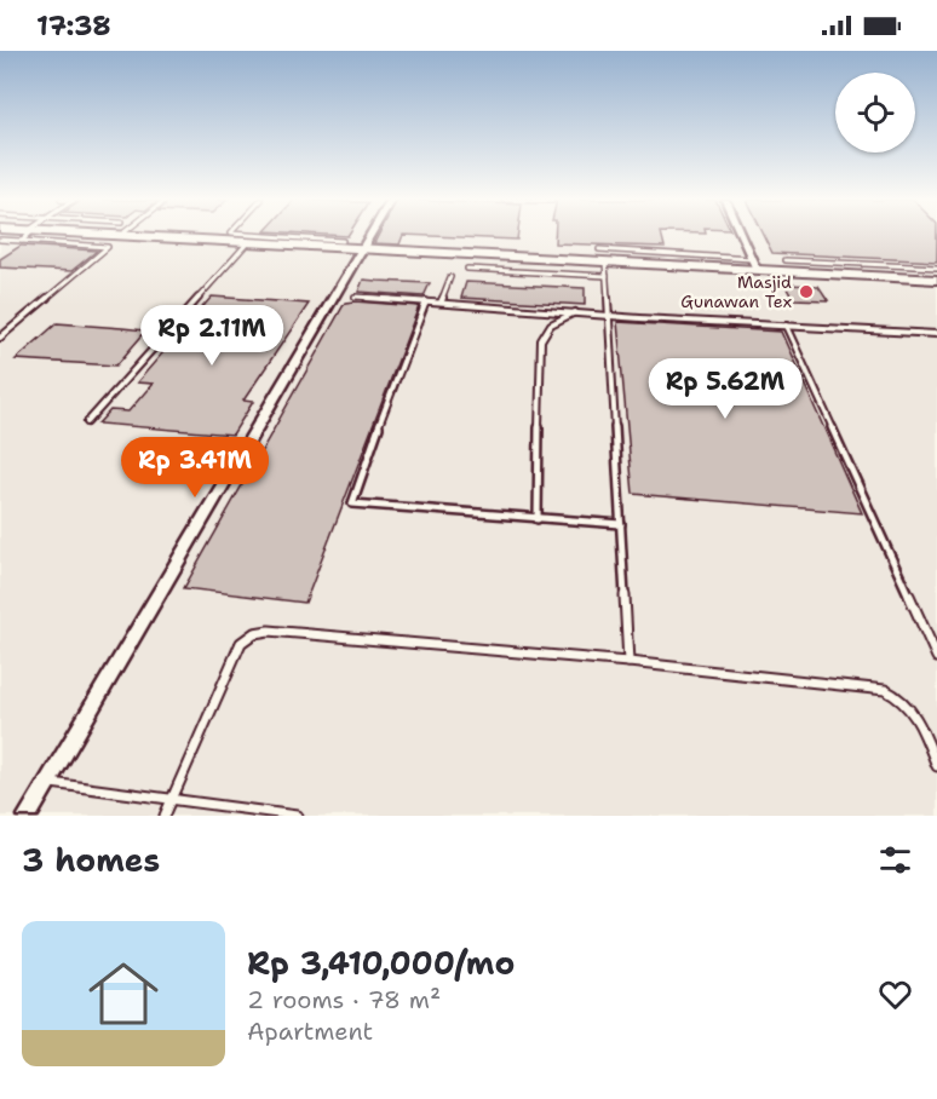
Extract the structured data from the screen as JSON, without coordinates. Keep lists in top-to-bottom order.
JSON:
{
  "places": ["Masjid Gunawan Tex"],
  "page": {
    "status": "17:38",
    "price": ["Rp 2.11M", "Rp 5.62M", "Rp 3.41M"],
    "heading": "3 homes",
    "list": [
      {
        "name": "Rp 3,410,000/mo",
        "note": "2 rooms · 78 m² · Apartment"
      }
    ]
  }
}
